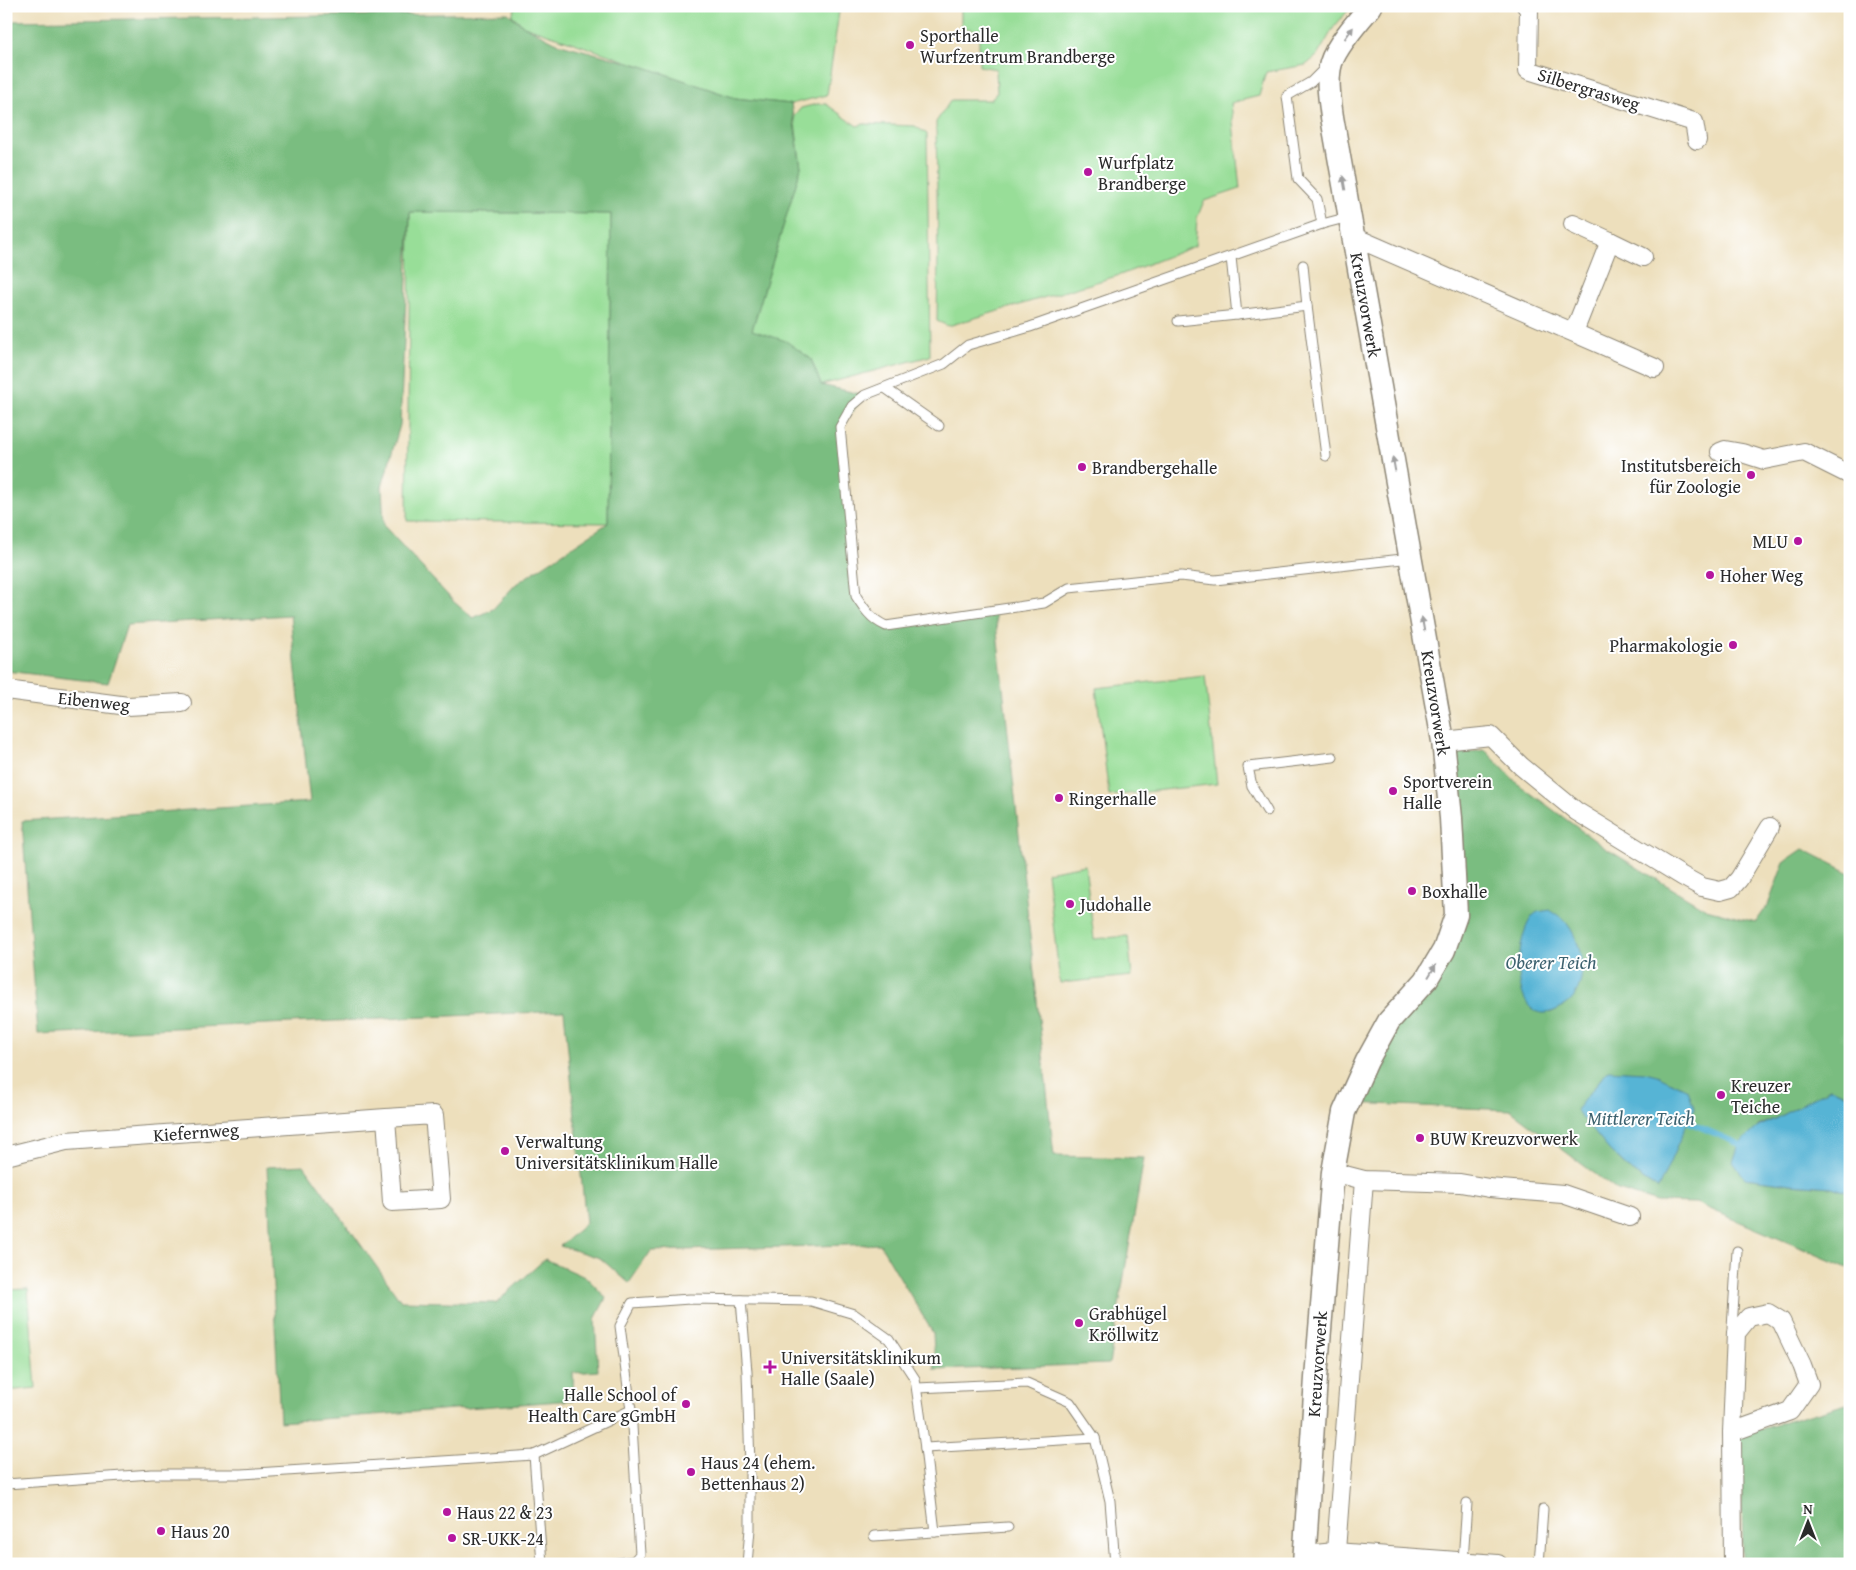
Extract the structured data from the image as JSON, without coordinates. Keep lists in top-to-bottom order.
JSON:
{
  "streets": {
    "street": [
      "Silbergrasweg",
      "Kreuzvorwerk",
      "Eibenweg",
      "Kiefernweg"
    ]
  },
  "one_way": ["Kreuzvorwerk"],
  "water": ["Oberer Teich", "Mittlerer Teich"],
  "places": {
    "other": [
      "Sporthalle Wurfzentrum Brandberge",
      "Wurfplatz Brandberge",
      "Brandbergehalle",
      "Institutsbereich für Zoologie",
      "MLU",
      "Hoher Weg",
      "Pharmakologie",
      "Sportverein Halle",
      "Ringerhalle",
      "Boxhalle",
      "Judohalle",
      "Kreuzer Teiche",
      "BUW Kreuzvorwerk",
      "Verwaltung Universitätsklinikum Halle",
      "Grabhügel Kröllwitz",
      "Halle School of Health Care gGmbH",
      "Haus 24 (ehem. Bettenhaus 2)",
      "Haus 22 & 23",
      "Haus 20",
      "SR-UKK-24"
    ],
    "health": ["Universitätsklinikum Halle (Saale)"]
  },
  "north": "top"
}
